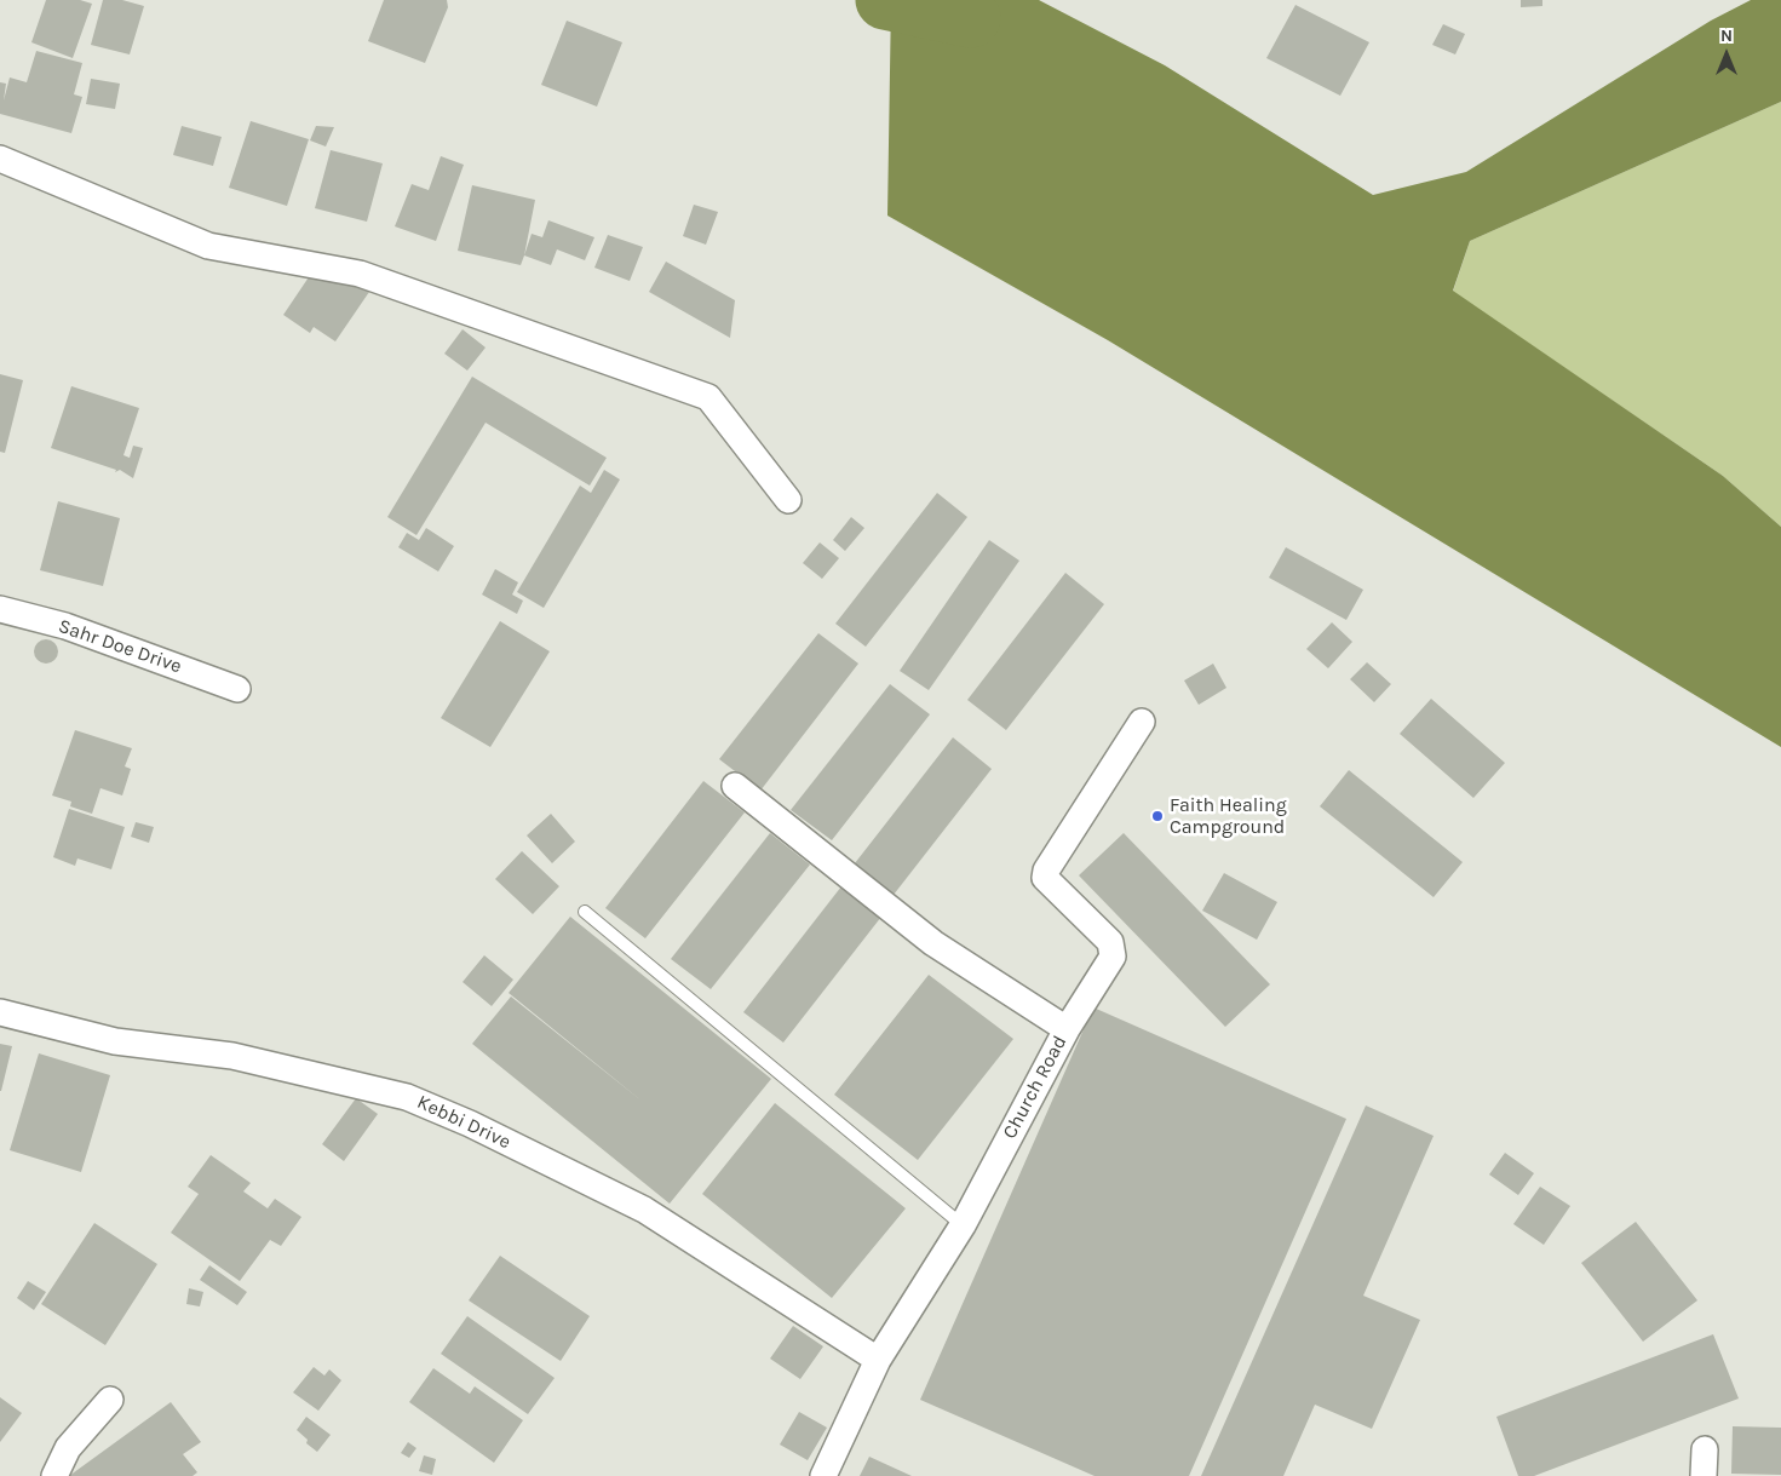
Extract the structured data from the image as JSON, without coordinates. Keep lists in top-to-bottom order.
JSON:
{
  "streets": {
    "street": ["Sahr Doe Drive", "Church Road", "Kebbi Drive"]
  },
  "crossings": [
    ["Church Road", "Kebbi Drive"]
  ],
  "places": ["Faith Healing Campground"],
  "north": "top"
}
